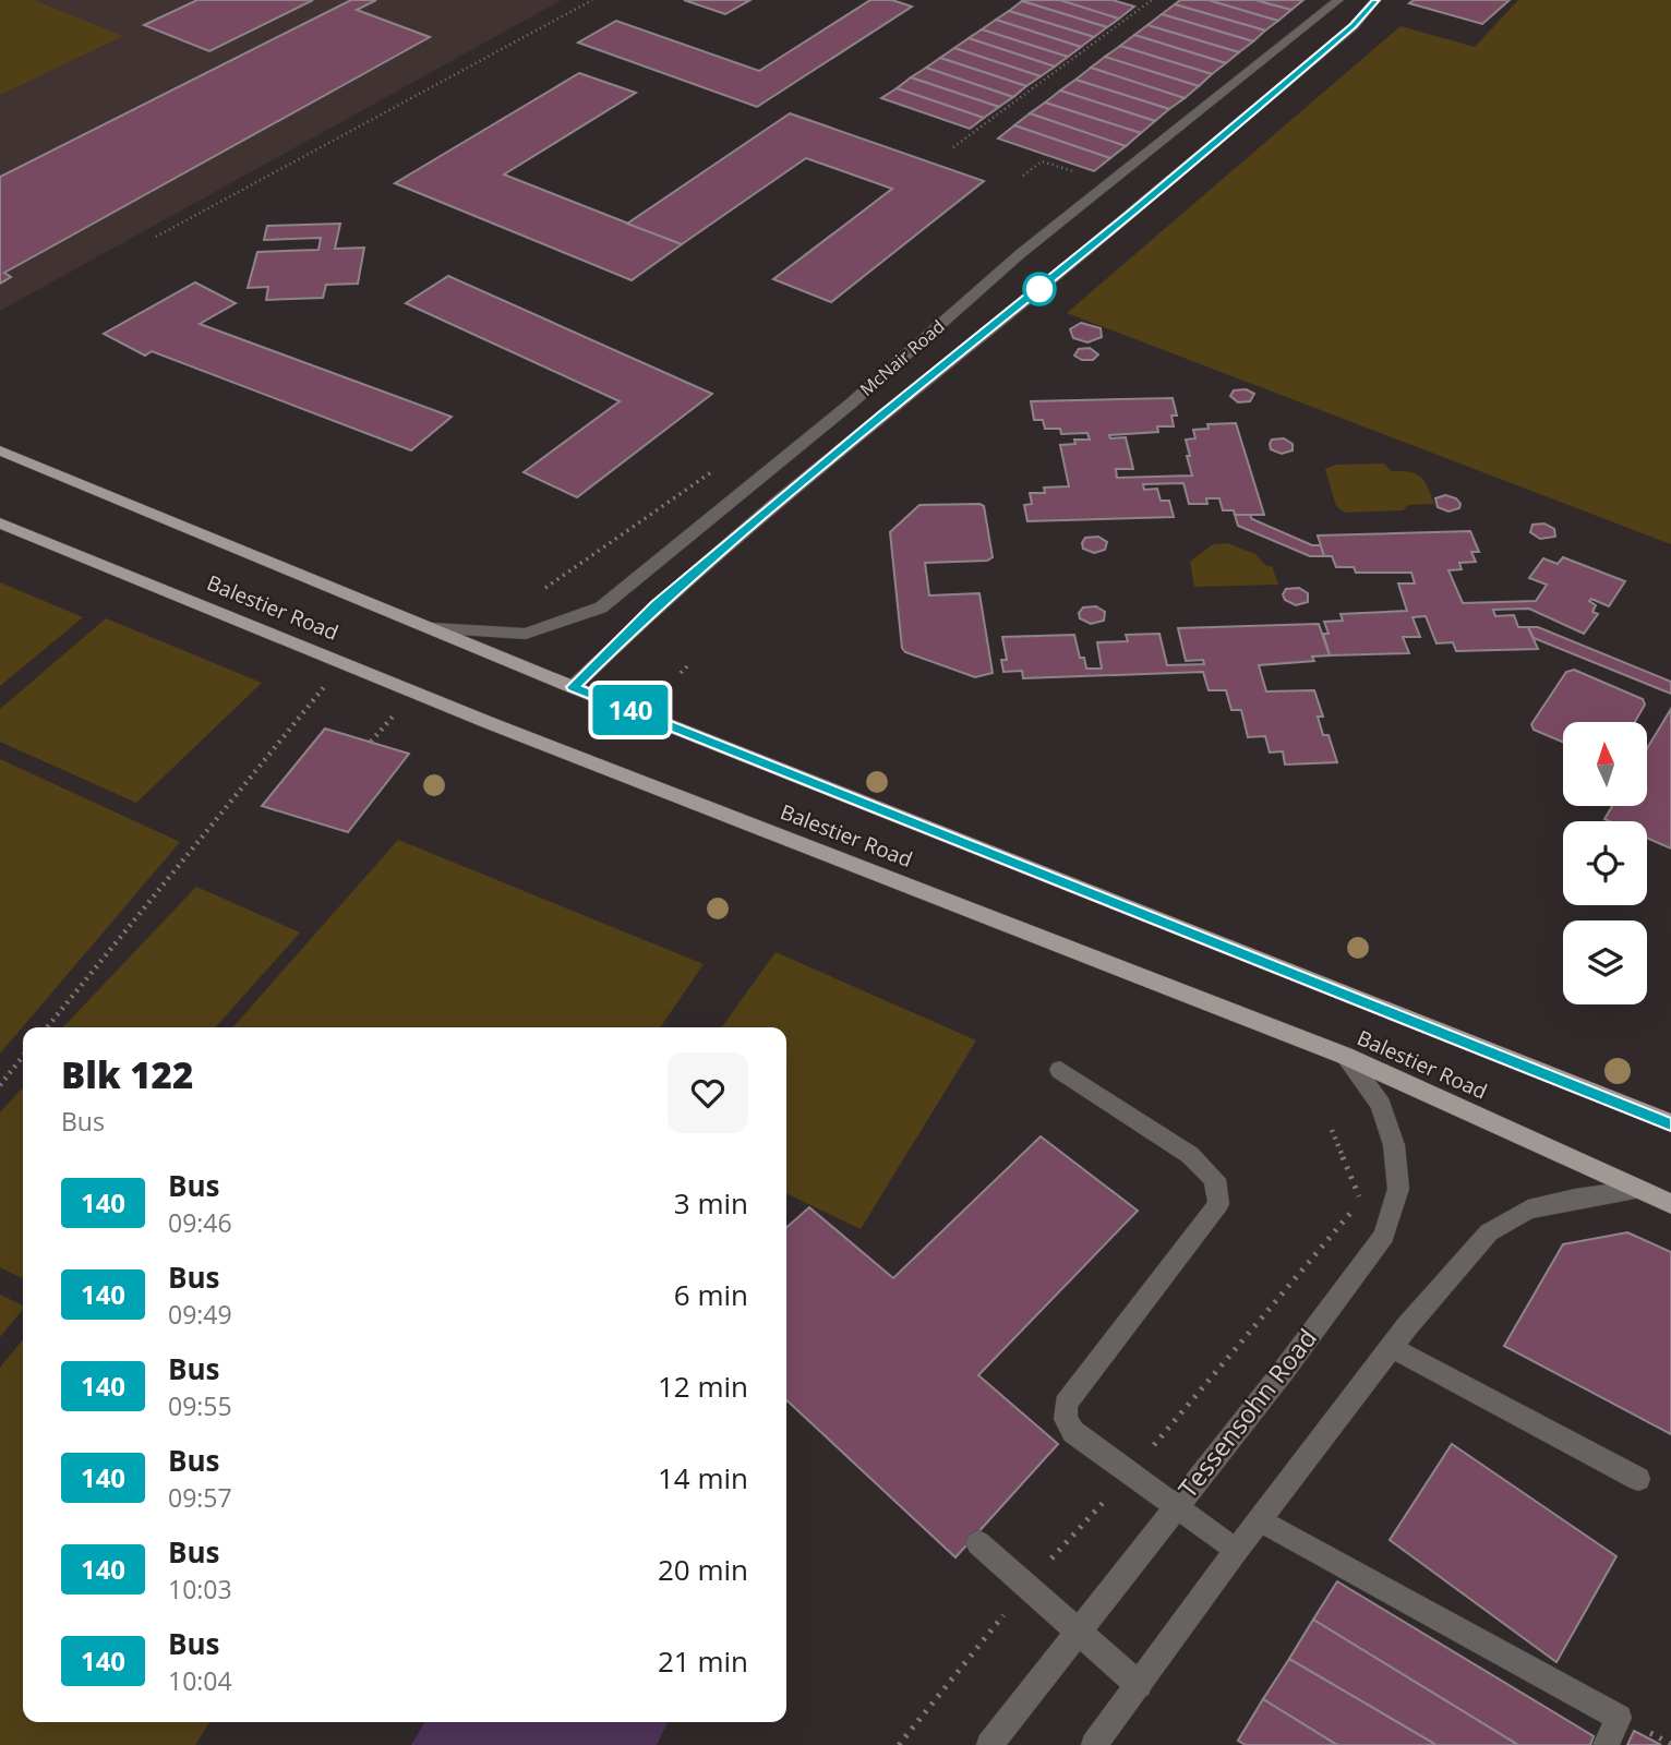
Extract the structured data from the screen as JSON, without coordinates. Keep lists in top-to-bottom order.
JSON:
{
  "streets": {
    "main road": ["Balestier Road"],
    "street": ["McNair Road", "Tessensohn Road"]
  },
  "crossings": [
    ["McNair Road", "Balestier Road"],
    ["Balestier Road", "Tessensohn Road"]
  ],
  "lines": ["bus line 140"],
  "north": "top",
  "page": {
    "on_map": "140",
    "heading": ["Blk 122", "Bus"],
    "list": [
      {
        "mark": "140",
        "name": "Bus",
        "note": "09:46",
        "value": "3 min"
      },
      {
        "mark": "140",
        "name": "Bus",
        "note": "09:49",
        "value": "6 min"
      },
      {
        "mark": "140",
        "name": "Bus",
        "note": "09:55",
        "value": "12 min"
      },
      {
        "mark": "140",
        "name": "Bus",
        "note": "09:57",
        "value": "14 min"
      },
      {
        "mark": "140",
        "name": "Bus",
        "note": "10:03",
        "value": "20 min"
      },
      {
        "mark": "140",
        "name": "Bus",
        "note": "10:04",
        "value": "21 min"
      }
    ]
  }
}
